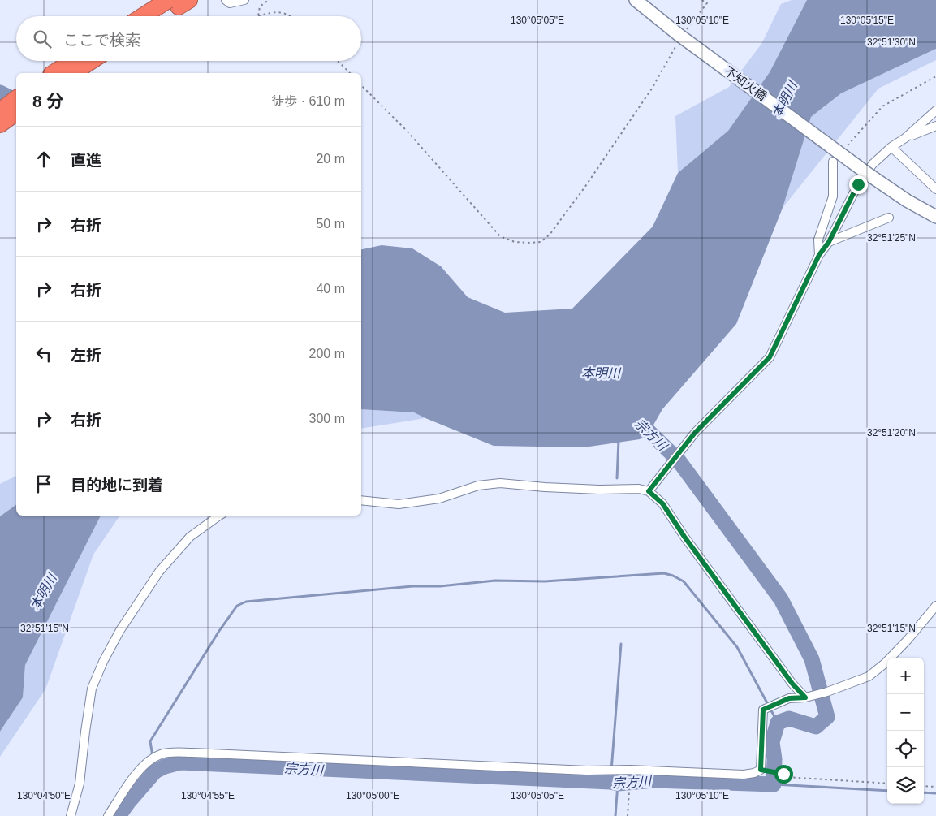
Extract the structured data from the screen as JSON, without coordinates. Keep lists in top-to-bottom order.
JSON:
{
  "streets": {
    "main road": ["不知火橋"]
  },
  "water": ["本明川", "宗方川"],
  "page": {
    "search": "ここで検索",
    "heading": ["8 分", "徒歩 · 610 m"],
    "list": [
      ["直進", "20 m"],
      ["右折", "50 m"],
      ["右折", "40 m"],
      ["左折", "200 m"],
      ["右折", "300 m"],
      "目的地に到着"
    ],
    "map_buttons": ["+", "−"]
  },
  "coordinates": [
    "130°05'05\"E",
    "130°05'10\"E",
    "130°05'15\"E",
    "32°51'30\"N",
    "32°51'25\"N",
    "32°51'20\"N",
    "32°51'15\"N",
    "130°04'50\"E",
    "130°04'55\"E",
    "130°05'00\"E"
  ]
}
